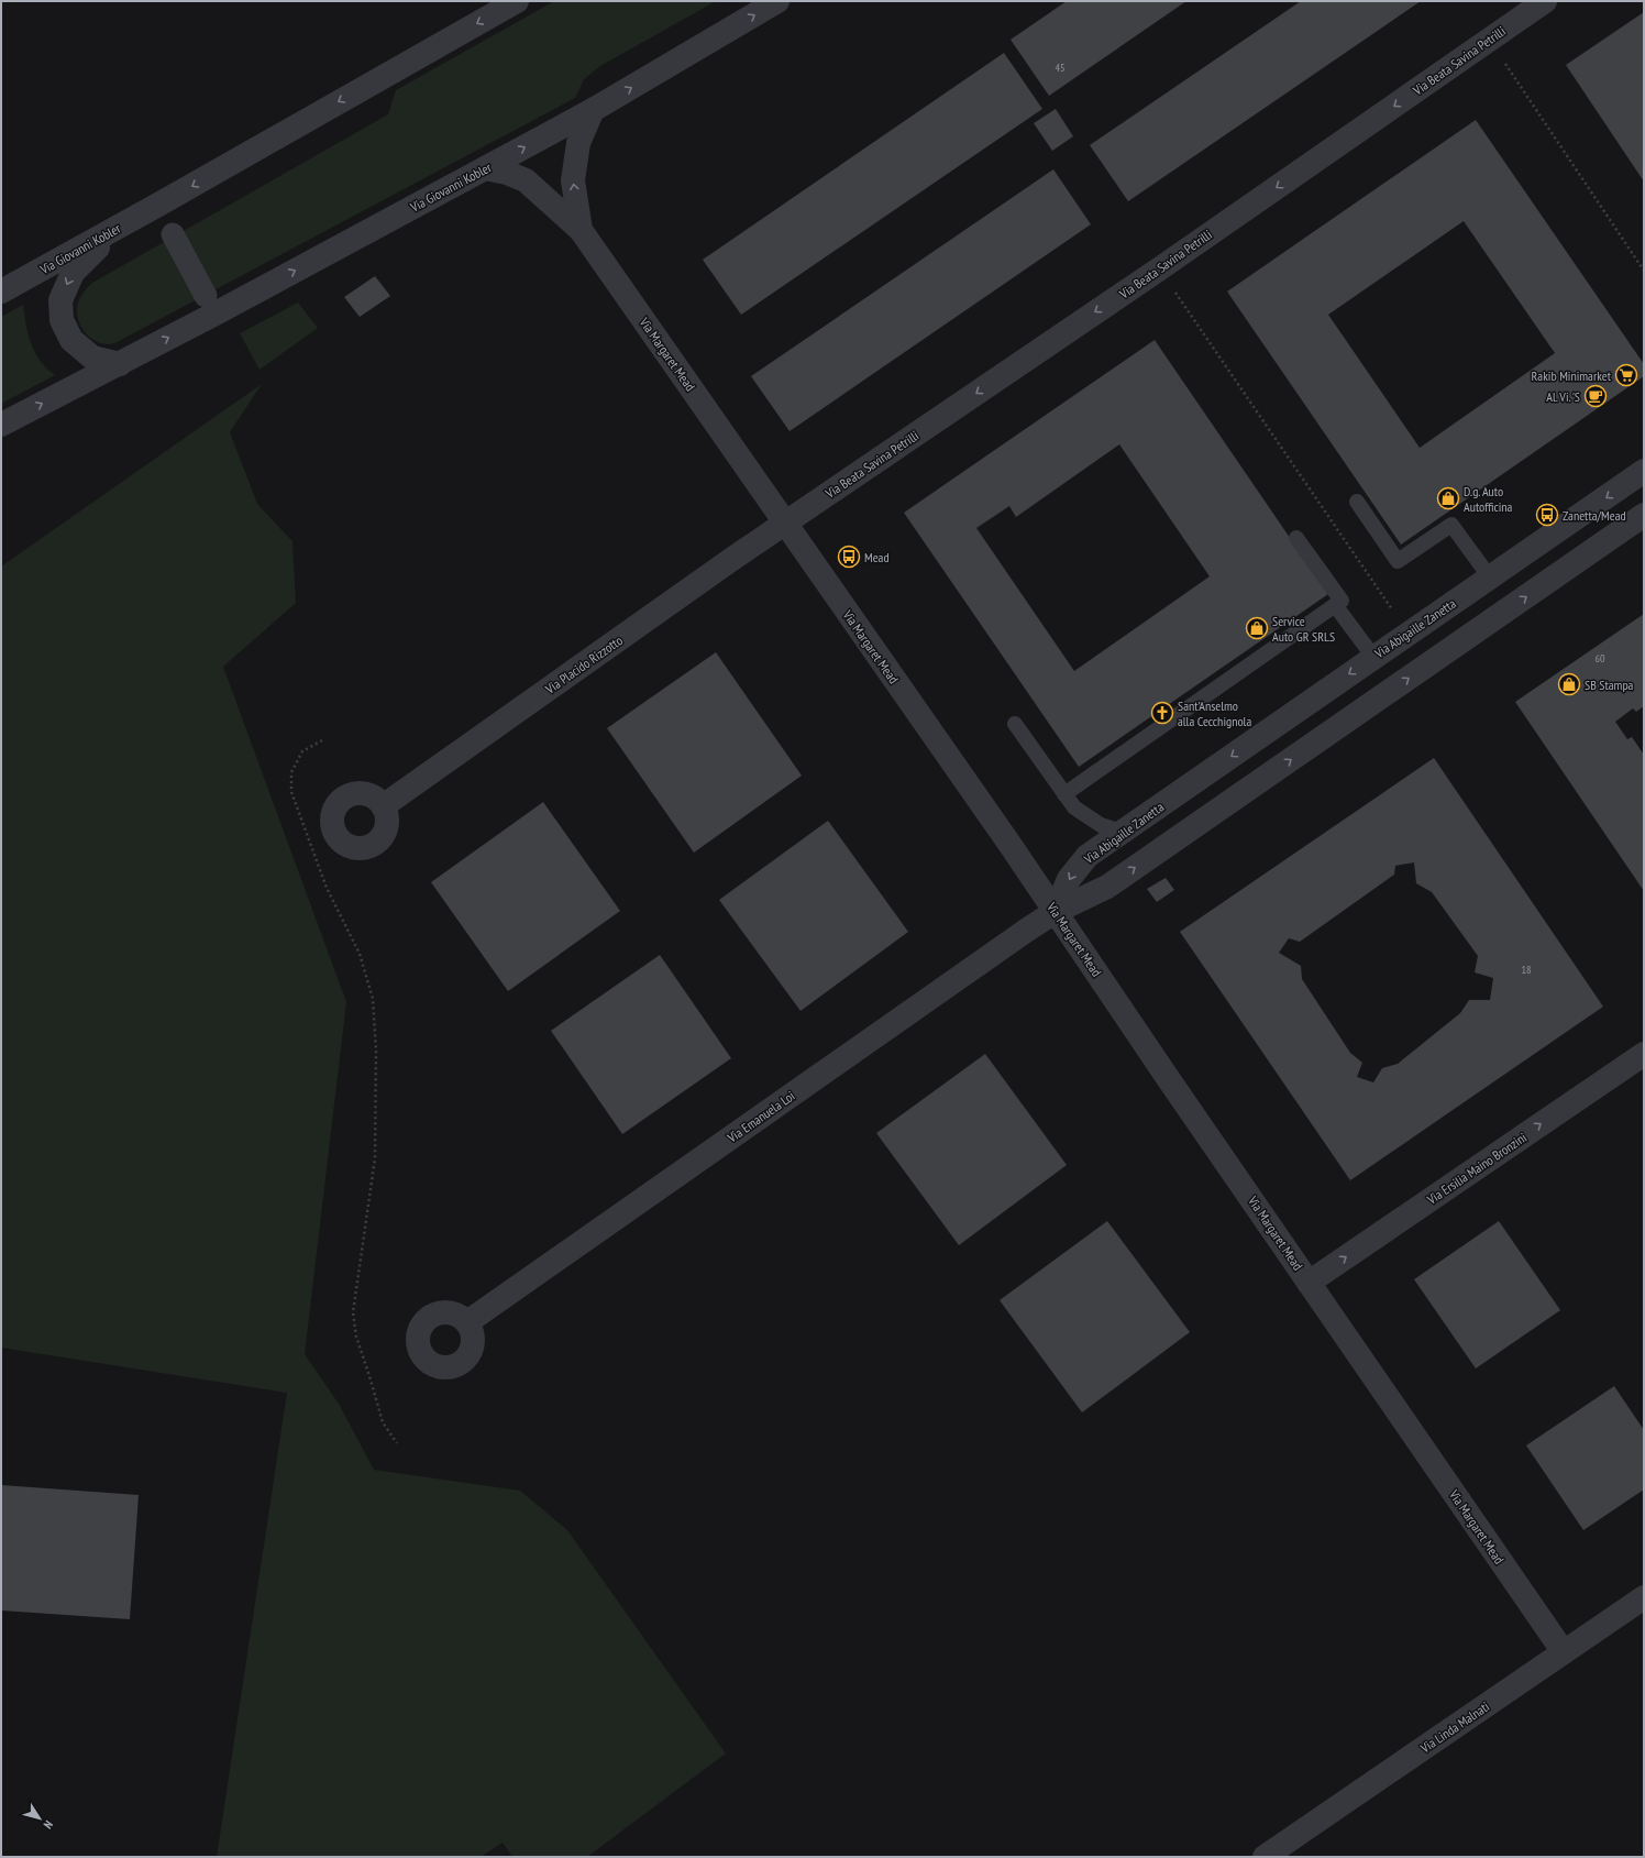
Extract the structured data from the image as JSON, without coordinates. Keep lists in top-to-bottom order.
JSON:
{
  "streets": {
    "street": [
      "Via Beata Savina Petrilli",
      "Via Giovanni Kobler",
      "Via Margaret Mead",
      "Via Abigaille Zanetta",
      "Via Placido Rizzotto",
      "Via Emanuela Loi",
      "Via Ersilia Maino Bronzini",
      "Via Linda Malnati"
    ]
  },
  "crossings": [
    ["Via Beata Savina Petrilli", "Via Margaret Mead"],
    ["Via Beata Savina Petrilli", "Via Placido Rizzotto"],
    ["Via Giovanni Kobler", "Via Margaret Mead"],
    ["Via Margaret Mead", "Via Abigaille Zanetta"],
    ["Via Margaret Mead", "Via Placido Rizzotto"],
    ["Via Margaret Mead", "Via Emanuela Loi"],
    ["Via Margaret Mead", "Via Ersilia Maino Bronzini"],
    ["Via Margaret Mead", "Via Linda Malnati"],
    ["Via Abigaille Zanetta", "Via Emanuela Loi"]
  ],
  "one_way": ["Via Beata Savina Petrilli", "Via Ersilia Maino Bronzini"],
  "places": {
    "supermarket": ["Rakib Minimarket"],
    "cafe": ["Al. Vi. 'S"],
    "shop": ["D.g. Auto Autofficina", "Service Auto GR SRLS", "SB Stampa"],
    "bus stop": ["Zanetta/Mead", "Mead"],
    "church": ["Sant’Anselmo alla Cecchignola"]
  },
  "house_numbers": ["45", "60", "18"],
  "north": "bottom right"
}
